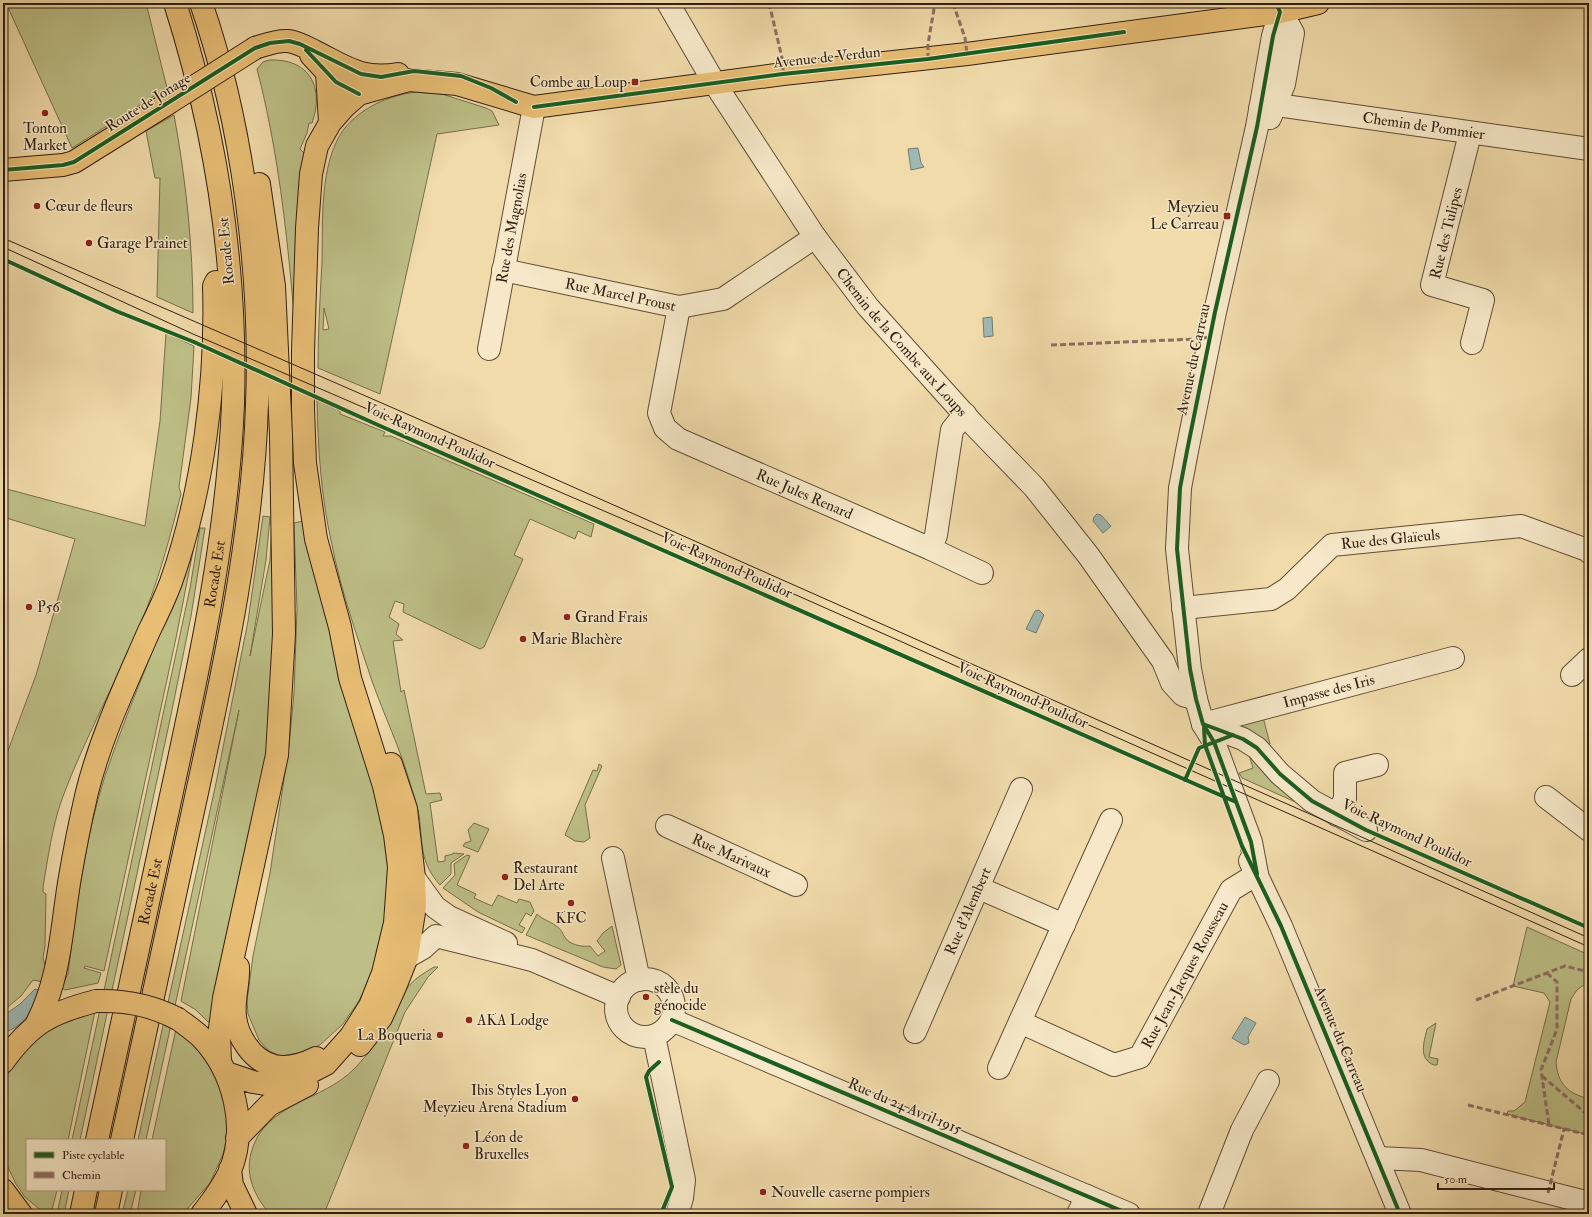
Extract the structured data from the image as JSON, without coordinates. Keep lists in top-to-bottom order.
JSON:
{
  "streets": {
    "main road": ["Avenue de Verdun", "Route de Jonage", "Rocade Est"],
    "street": [
      "Chemin de Pommier",
      "Rue des Magnolias",
      "Rue des Tulipes",
      "Rue Marcel Proust",
      "Chemin de la Combe aux Loups",
      "Avenue du Carreau",
      "Voie Raymond Poulidor",
      "Rue Jules Renard",
      "Rue des Glaïeuls",
      "Impasse des Iris",
      "Rue Marivaux",
      "Rue d'Alembert",
      "Rue Jean-Jacques Rousseau",
      "Rue du 24 Avril 1915"
    ]
  },
  "crossings": [
    ["Avenue de Verdun", "Route de Jonage"],
    ["Avenue de Verdun", "Rue des Magnolias"],
    ["Avenue de Verdun", "Chemin de la Combe aux Loups"],
    ["Avenue de Verdun", "Avenue du Carreau"],
    ["Route de Jonage", "Rue des Magnolias"],
    ["Chemin de Pommier", "Rue des Tulipes"],
    ["Chemin de Pommier", "Avenue du Carreau"],
    ["Rue des Magnolias", "Rue Marcel Proust"],
    ["Rue Marcel Proust", "Chemin de la Combe aux Loups"],
    ["Rue Marcel Proust", "Rue Jules Renard"],
    ["Chemin de la Combe aux Loups", "Avenue du Carreau"],
    ["Avenue du Carreau", "Voie Raymond Poulidor"],
    ["Avenue du Carreau", "Rue des Glaïeuls"],
    ["Avenue du Carreau", "Impasse des Iris"],
    ["Avenue du Carreau", "Rue Jean-Jacques Rousseau"],
    ["Voie Raymond Poulidor", "Impasse des Iris"]
  ],
  "places": {
    "transit": ["Combe au Loup", "Meyzieu Le Carreau"],
    "other": [
      "Tonton Market",
      "Cœur de fleurs",
      "Garage Prainet",
      "P56",
      "Grand Frais",
      "Marie Blachère",
      "Restaurant Del Arte",
      "KFC",
      "stèle du génocide",
      "AKA Lodge",
      "La Boqueria",
      "Ibis Styles Lyon Meyzieu Arena Stadium",
      "Léon de Bruxelles",
      "Nouvelle caserne pompiers"
    ]
  },
  "legend": ["Piste cyclable", "Chemin"],
  "scale_bar": "50 m"
}
